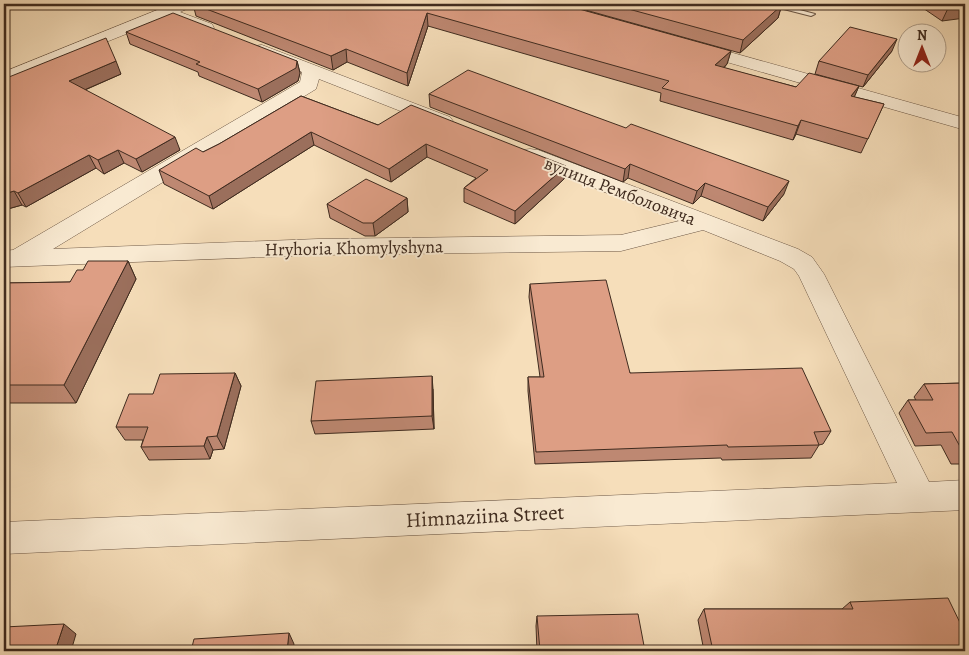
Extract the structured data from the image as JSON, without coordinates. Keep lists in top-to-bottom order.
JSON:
{
  "streets": {
    "street": ["вулиця Ремболовича", "Hryhoria Khomylyshyna", "Himnaziina Street"]
  },
  "crossings": [
    ["вулиця Ремболовича", "Hryhoria Khomylyshyna"],
    ["вулиця Ремболовича", "Himnaziina Street"]
  ],
  "north": "top"
}
